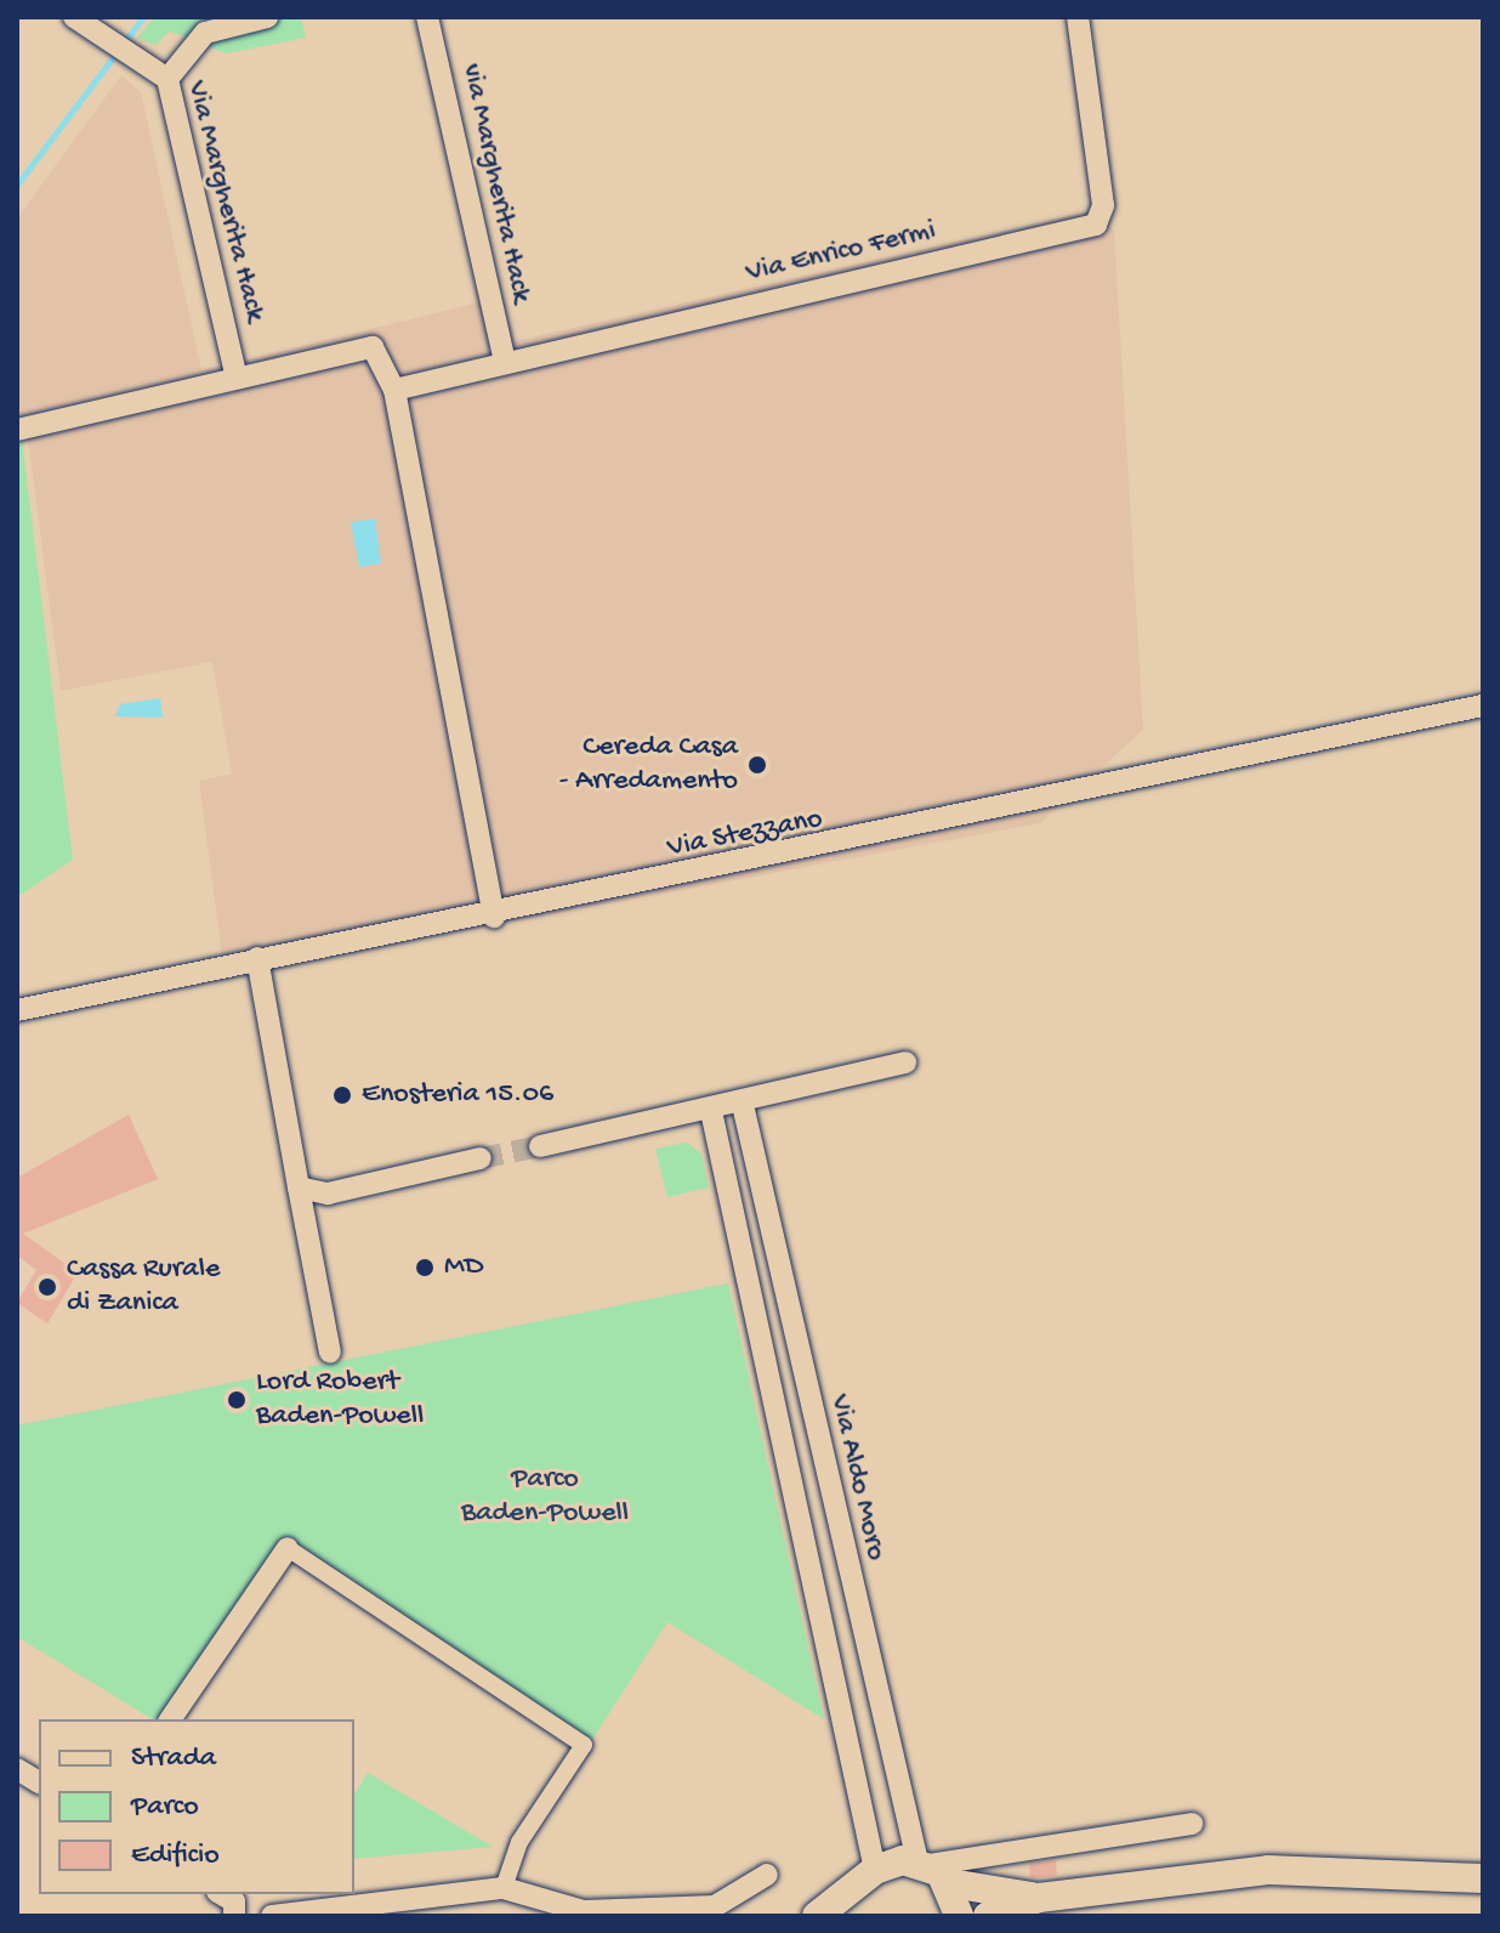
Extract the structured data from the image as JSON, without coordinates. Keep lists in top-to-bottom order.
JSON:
{
  "streets": {
    "street": [
      "via Margherita Hack",
      "Via Margherita Hack",
      "Via Enrico Fermi",
      "Via Stezzano",
      "Via Aldo Moro"
    ]
  },
  "crossings": [
    ["via Margherita Hack", "Via Margherita Hack"],
    ["via Margherita Hack", "Via Enrico Fermi"]
  ],
  "parks": ["Parco Baden-Powell"],
  "places": [
    "Cereda Casa - Arredamento",
    "Enosteria 15.06",
    "MD",
    "Cassa Rurale di Zanica",
    "Lord Robert Baden-Powell"
  ],
  "legend": ["Strada", "Parco", "Edificio"]
}
